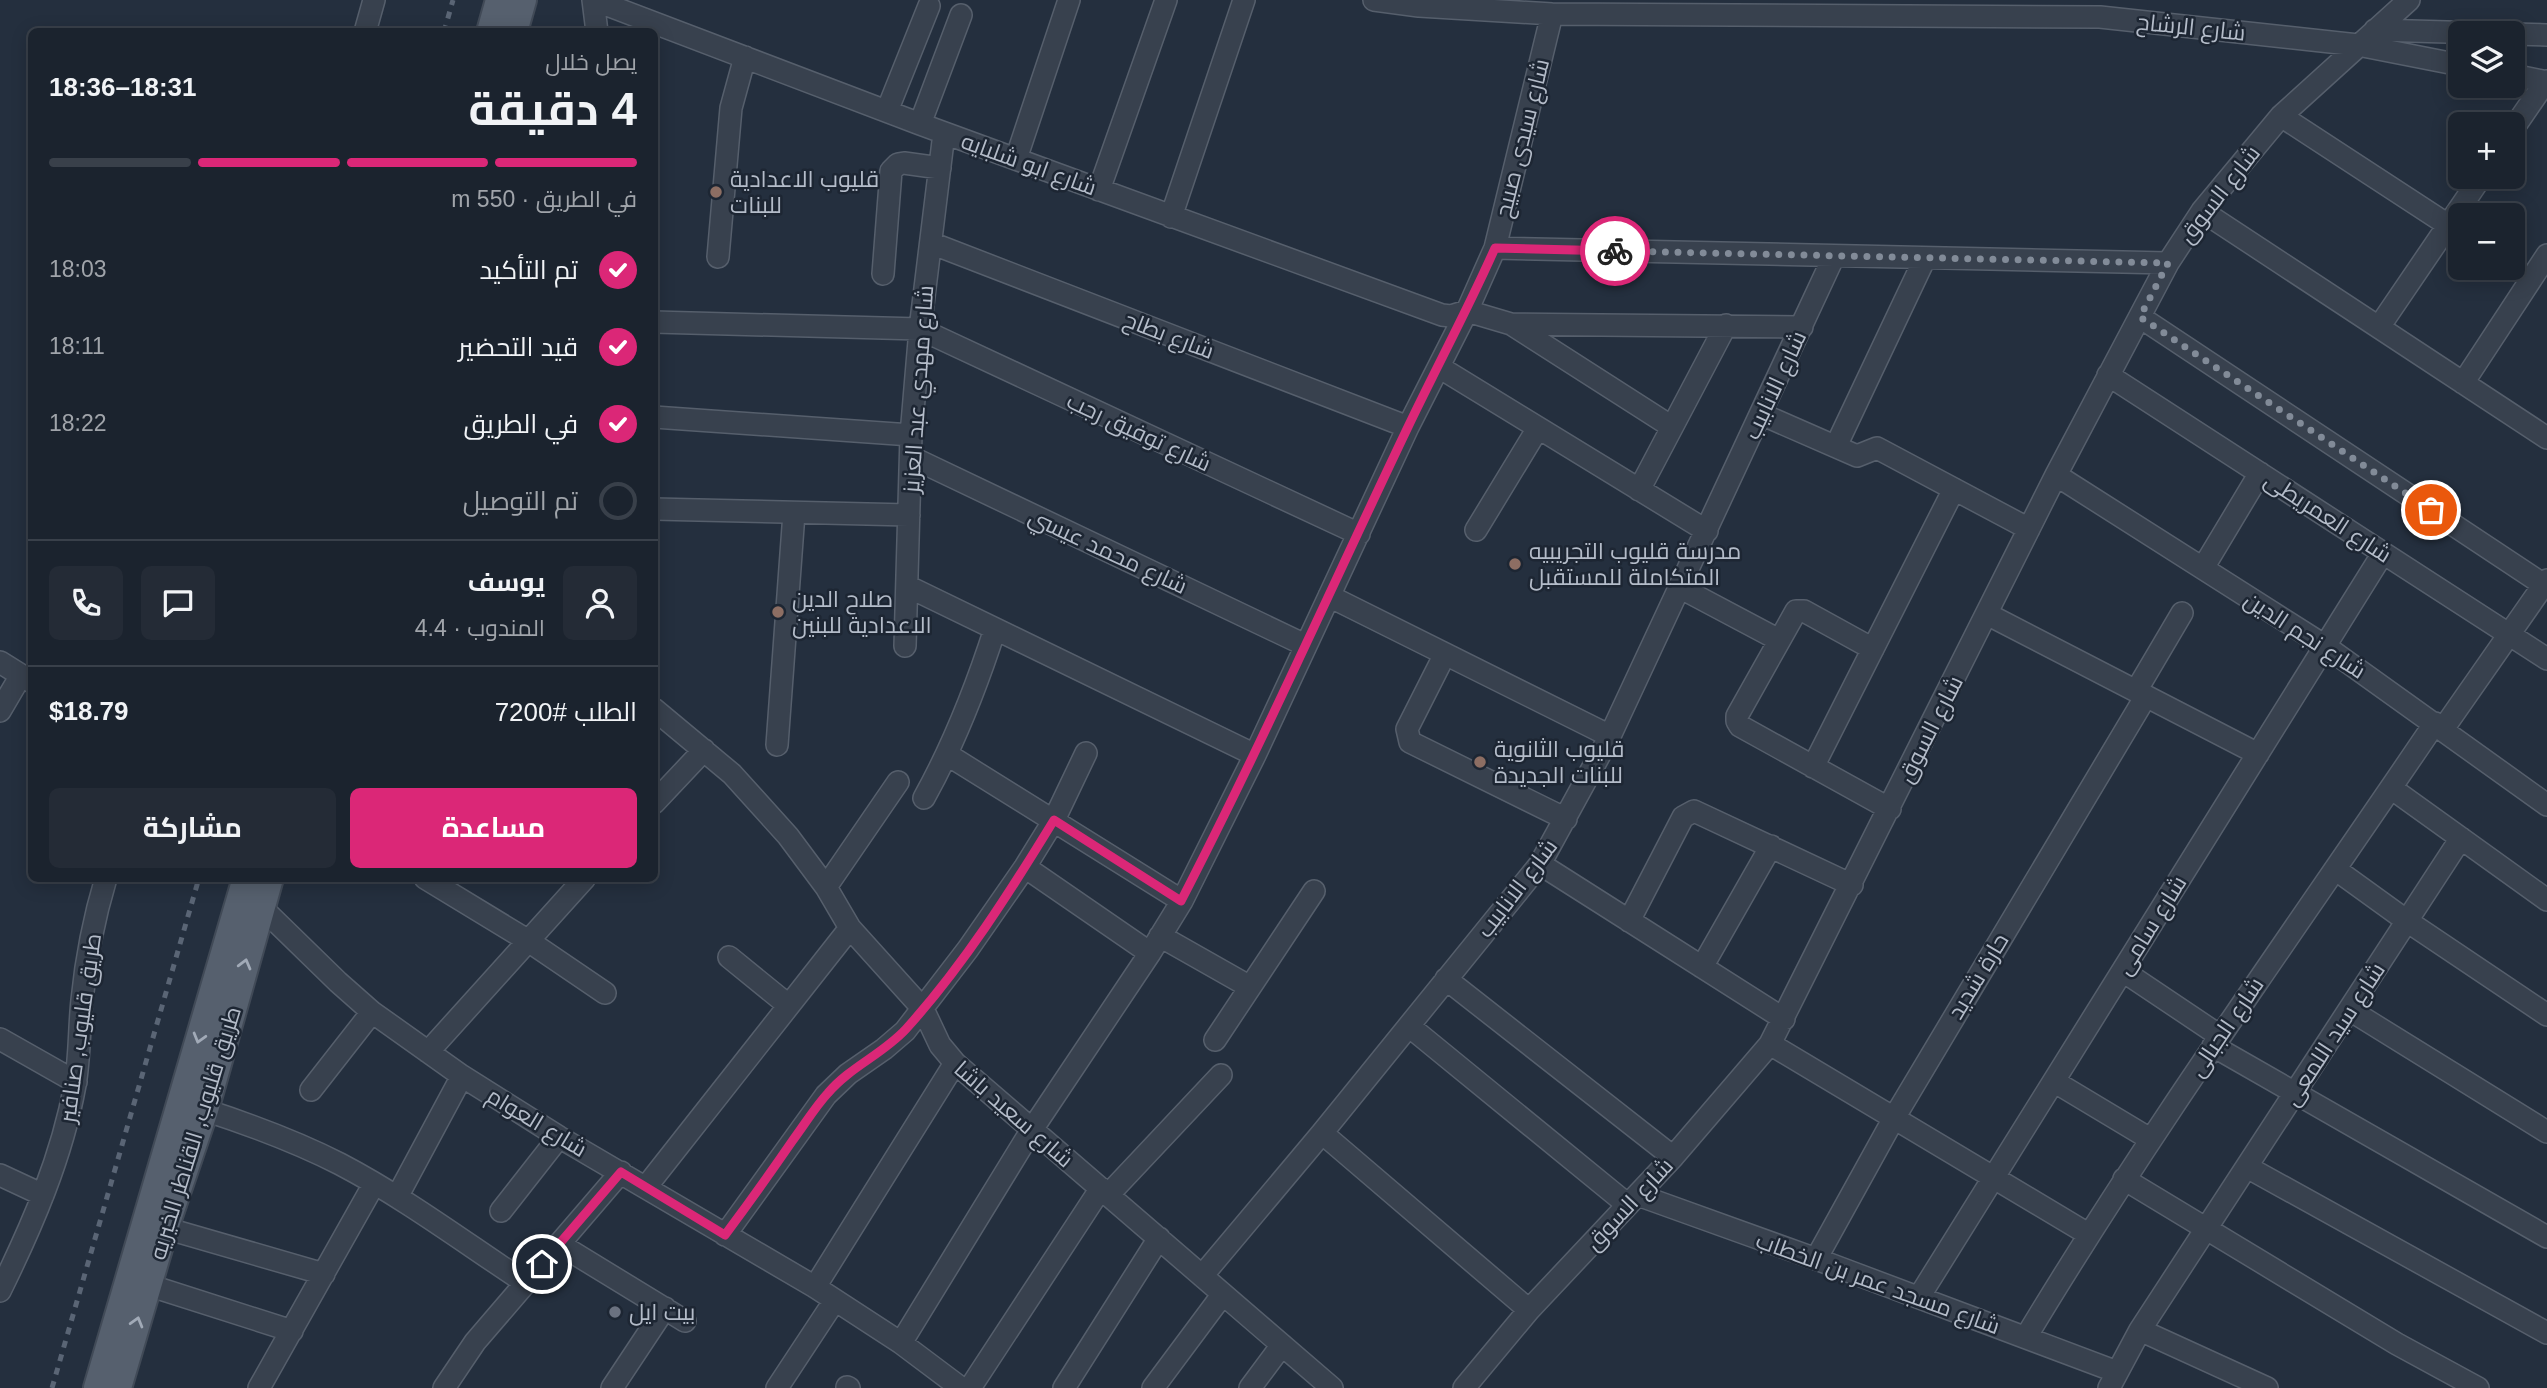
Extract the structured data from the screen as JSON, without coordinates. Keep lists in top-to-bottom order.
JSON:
{
  "streets": {
    "main road": ["طريق قليوب, القناطر الخيريه"],
    "street": [
      "شارع الرشاح",
      "شارع سيدى صبيح",
      "شارع ابو شلبايه",
      "شارع السوق",
      "شارع بطاح",
      "شارع الانابيب",
      "شارع مهدي عبد العزيز",
      "شارع توفيق رجب",
      "شارع العمريطى",
      "شارع محمد عيسي",
      "شارع نجم الدين",
      "شارع سامى",
      "حارة شديد",
      "شارع الجبالى",
      "طريق قليوب, صنافير",
      "شارع سيد اللمعى",
      "شارع سعيد باشا",
      "شارع العوام",
      "شارع مسجد عمر بن الخطاب"
    ]
  },
  "crossings": [
    ["شارع الرشاح", "شارع سيدى صبيح"],
    ["شارع الرشاح", "شارع السوق"],
    ["شارع سيدى صبيح", "شارع ابو شلبايه"],
    ["شارع سيدى صبيح", "شارع بطاح"],
    ["شارع سيدى صبيح", "شارع توفيق رجب"],
    ["شارع سيدى صبيح", "شارع محمد عيسي"],
    ["شارع سيدى صبيح", "شارع سعيد باشا"],
    ["شارع سيدى صبيح", "شارع العوام"],
    ["شارع ابو شلبايه", "شارع مهدي عبد العزيز"],
    ["شارع السوق", "شارع العمريطى"],
    ["شارع السوق", "شارع نجم الدين"],
    ["شارع السوق", "شارع مسجد عمر بن الخطاب"],
    ["شارع بطاح", "شارع مهدي عبد العزيز"],
    ["شارع الانابيب", "شارع سعيد باشا"],
    ["شارع الانابيب", "شارع مسجد عمر بن الخطاب"],
    ["شارع مهدي عبد العزيز", "شارع توفيق رجب"],
    ["شارع مهدي عبد العزيز", "شارع محمد عيسي"],
    ["شارع العمريطى", "شارع سامى"],
    ["شارع العمريطى", "شارع الجبالى"],
    ["شارع نجم الدين", "شارع سامى"],
    ["شارع نجم الدين", "شارع الجبالى"],
    ["شارع سامى", "شارع مسجد عمر بن الخطاب"],
    ["حارة شديد", "شارع مسجد عمر بن الخطاب"],
    ["شارع الجبالى", "شارع مسجد عمر بن الخطاب"],
    ["شارع سيد اللمعى", "شارع مسجد عمر بن الخطاب"],
    ["شارع العوام", "طريق قليوب, القناطر الخيريه"]
  ],
  "places": [
    "قليوب الاعدادية للبنات",
    "مدرسة قليوب التجريبيه المتكاملة للمستقبل",
    "صلاح الدين الاعدادية للبنين",
    "قليوب الثانوية للبنات الجديدة",
    "بيت ايل"
  ],
  "page": {
    "map_buttons": ["+", "−"],
    "heading": ["4 دقيقة", "يصل خلال", "18:31–18:36"],
    "panel": [
      "يوسف",
      "المندوب · 4.4",
      "الطلب #7200",
      "$18.79"
    ],
    "bar": "في الطريق · 550 m",
    "list": [
      ["تم التأكيد", "18:03"],
      ["قيد التحضير", "18:11"],
      ["في الطريق", "18:22"],
      "تم التوصيل"
    ],
    "buttons": ["مساعدة", "مشاركة"]
  }
}
